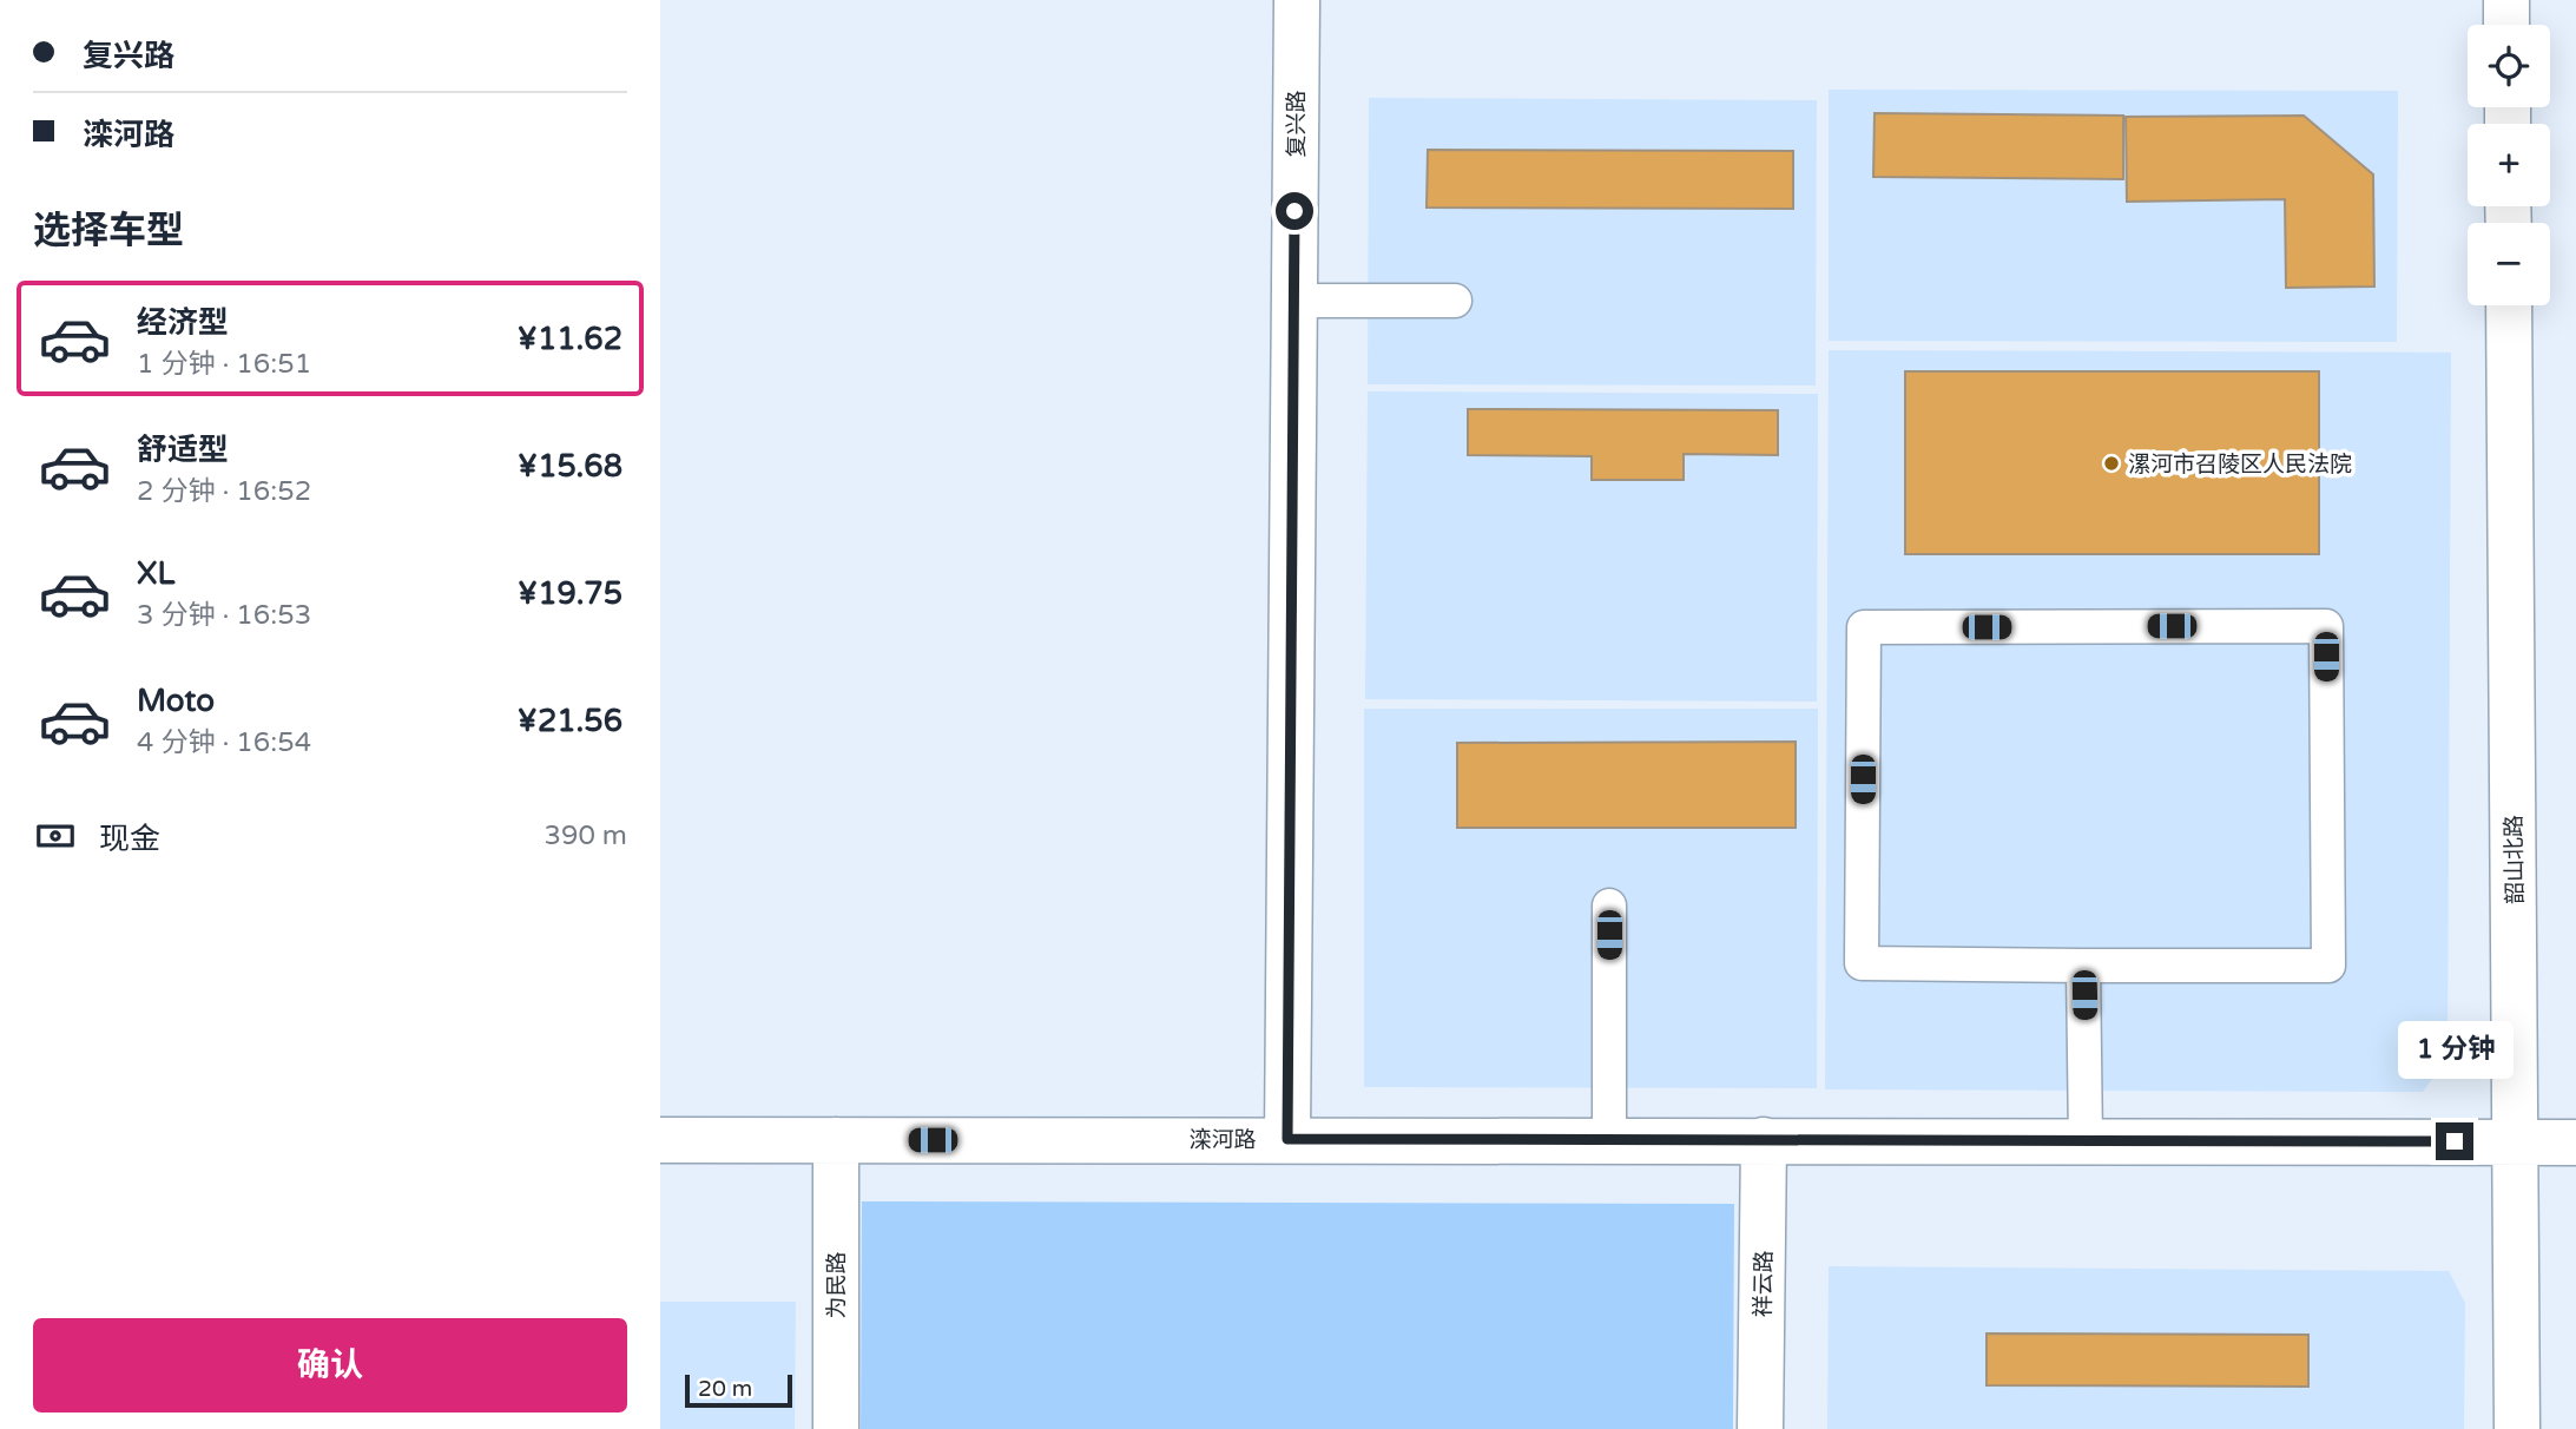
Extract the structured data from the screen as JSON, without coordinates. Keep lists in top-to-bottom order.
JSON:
{
  "streets": {
    "street": [
      "复兴路",
      "韶山北路",
      "滦河路",
      "祥云路",
      "为民路"
    ]
  },
  "crossings": [
    ["复兴路", "滦河路"],
    ["韶山北路", "滦河路"],
    ["滦河路", "祥云路"],
    ["滦河路", "为民路"]
  ],
  "places": ["漯河市召陵区人民法院"],
  "scale_bar": "20 m",
  "page": {
    "banner": ["复兴路", "滦河路"],
    "map_buttons": ["+", "−"],
    "heading": "选择车型",
    "list": [
      {
        "name": "经济型",
        "note": "1 分钟 · 16:51",
        "value": "¥11.62"
      },
      {
        "name": "舒适型",
        "note": "2 分钟 · 16:52",
        "value": "¥15.68"
      },
      {
        "name": "XL",
        "note": "3 分钟 · 16:53",
        "value": "¥19.75"
      },
      {
        "name": "Moto",
        "note": "4 分钟 · 16:54",
        "value": "¥21.56"
      }
    ],
    "pay": ["现金", "390 m"],
    "bubble": "1 分钟",
    "buttons": "确认",
    "scale": "20 m"
  }
}
